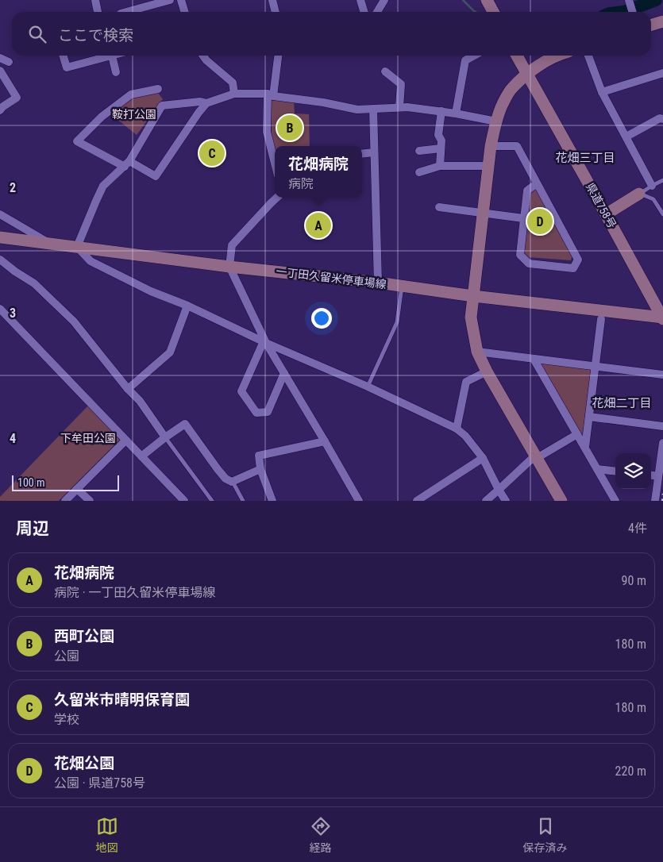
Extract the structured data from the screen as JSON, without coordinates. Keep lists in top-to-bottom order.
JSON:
{
  "streets": {
    "main road": ["県道758号", "一丁田久留米停車場線"]
  },
  "crossings": [
    ["県道758号", "一丁田久留米停車場線"]
  ],
  "districts": ["花畑三丁目", "花畑二丁目"],
  "parks": ["鞍打公園", "下牟田公園"],
  "scale_bar": "100 m",
  "page": {
    "search": "ここで検索",
    "pins": [
      "B",
      "C",
      "D",
      "A"
    ],
    "popup": ["花畑病院", "病院"],
    "scale": "100 m",
    "heading": ["周辺", "4件"],
    "list": [
      {
        "mark": "A",
        "name": "花畑病院",
        "note": "病院 · 一丁田久留米停車場線",
        "value": "90 m"
      },
      {
        "mark": "B",
        "name": "西町公園",
        "note": "公園",
        "value": "180 m"
      },
      {
        "mark": "C",
        "name": "久留米市晴明保育園",
        "note": "学校",
        "value": "180 m"
      },
      {
        "mark": "D",
        "name": "花畑公園",
        "note": "公園 · 県道758号",
        "value": "220 m"
      }
    ],
    "nav": ["地図", "経路", "保存済み"]
  },
  "grid": {
    "rows": ["2", "3", "4"]
  }
}
